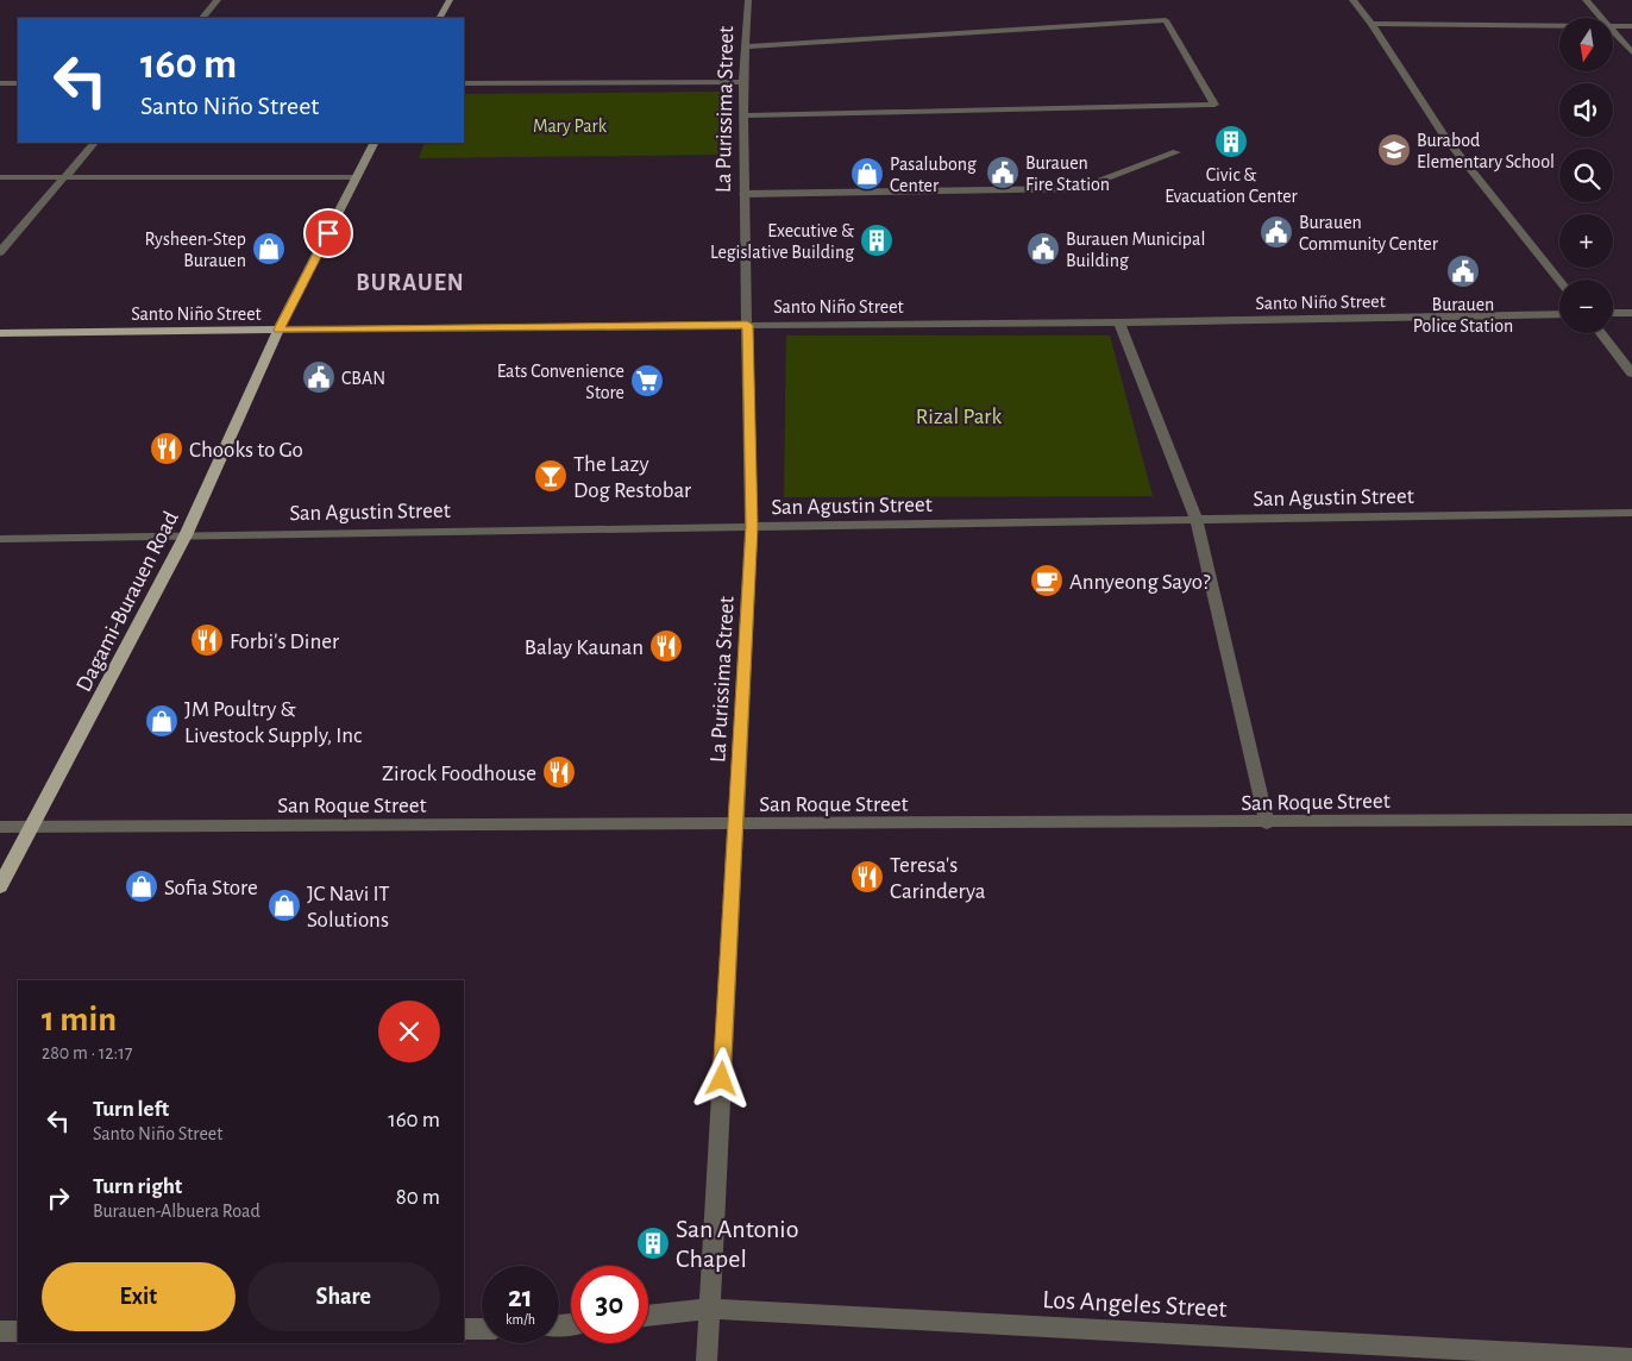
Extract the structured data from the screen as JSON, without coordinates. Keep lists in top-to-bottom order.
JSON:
{
  "streets": {
    "main road": ["Santo Niño Street", "Dagami-Burauen Road"],
    "street": [
      "La Purissima Street",
      "San Agustin Street",
      "San Roque Street",
      "Los Angeles Street"
    ]
  },
  "crossings": [
    ["La Purissima Street", "Santo Niño Street"],
    ["La Purissima Street", "San Agustin Street"],
    ["La Purissima Street", "San Roque Street"],
    ["La Purissima Street", "Los Angeles Street"],
    ["Santo Niño Street", "Dagami-Burauen Road"],
    ["San Agustin Street", "Dagami-Burauen Road"],
    ["Dagami-Burauen Road", "San Roque Street"]
  ],
  "districts": ["BURAUEN"],
  "parks": ["Mary Park", "Rizal Park"],
  "places": {
    "building": ["Civic & Evacuation Center", "Executive & Legislative Building", "San Antonio Chapel"],
    "school or university": ["Burabod Elementary School"],
    "public building": [
      "Burauen Fire Station",
      "Burauen Community Center",
      "Burauen Municipal Building",
      "Burauen Police Station",
      "CBAN"
    ],
    "shop": [
      "Pasalubong Center",
      "Rysheen-Step Burauen",
      "JM Poultry & Livestock Supply, Inc",
      "Sofia Store",
      "JC Navi IT Solutions"
    ],
    "supermarket": ["Eats Convenience Store"],
    "restaurant": [
      "Chooks to Go",
      "Forbi's Diner",
      "Balay Kaunan",
      "Zirock Foodhouse",
      "Teresa's Carinderya"
    ],
    "bar": ["The Lazy Dog Restobar"],
    "cafe": ["Annyeong Sayo?"]
  },
  "north": "bottom",
  "page": {
    "map_buttons": ["+", "−"],
    "turn": ["160 m", "Santo Niño Street"],
    "heading": ["1 min", "280 m · 12:17"],
    "list": [
      {
        "name": "Turn left",
        "note": "Santo Niño Street",
        "value": "160 m"
      },
      {
        "name": "Turn right",
        "note": "Burauen-Albuera Road",
        "value": "80 m"
      }
    ],
    "buttons": ["Exit", "Share"],
    "speed": "21 km/h",
    "limit": "30"
  }
}
